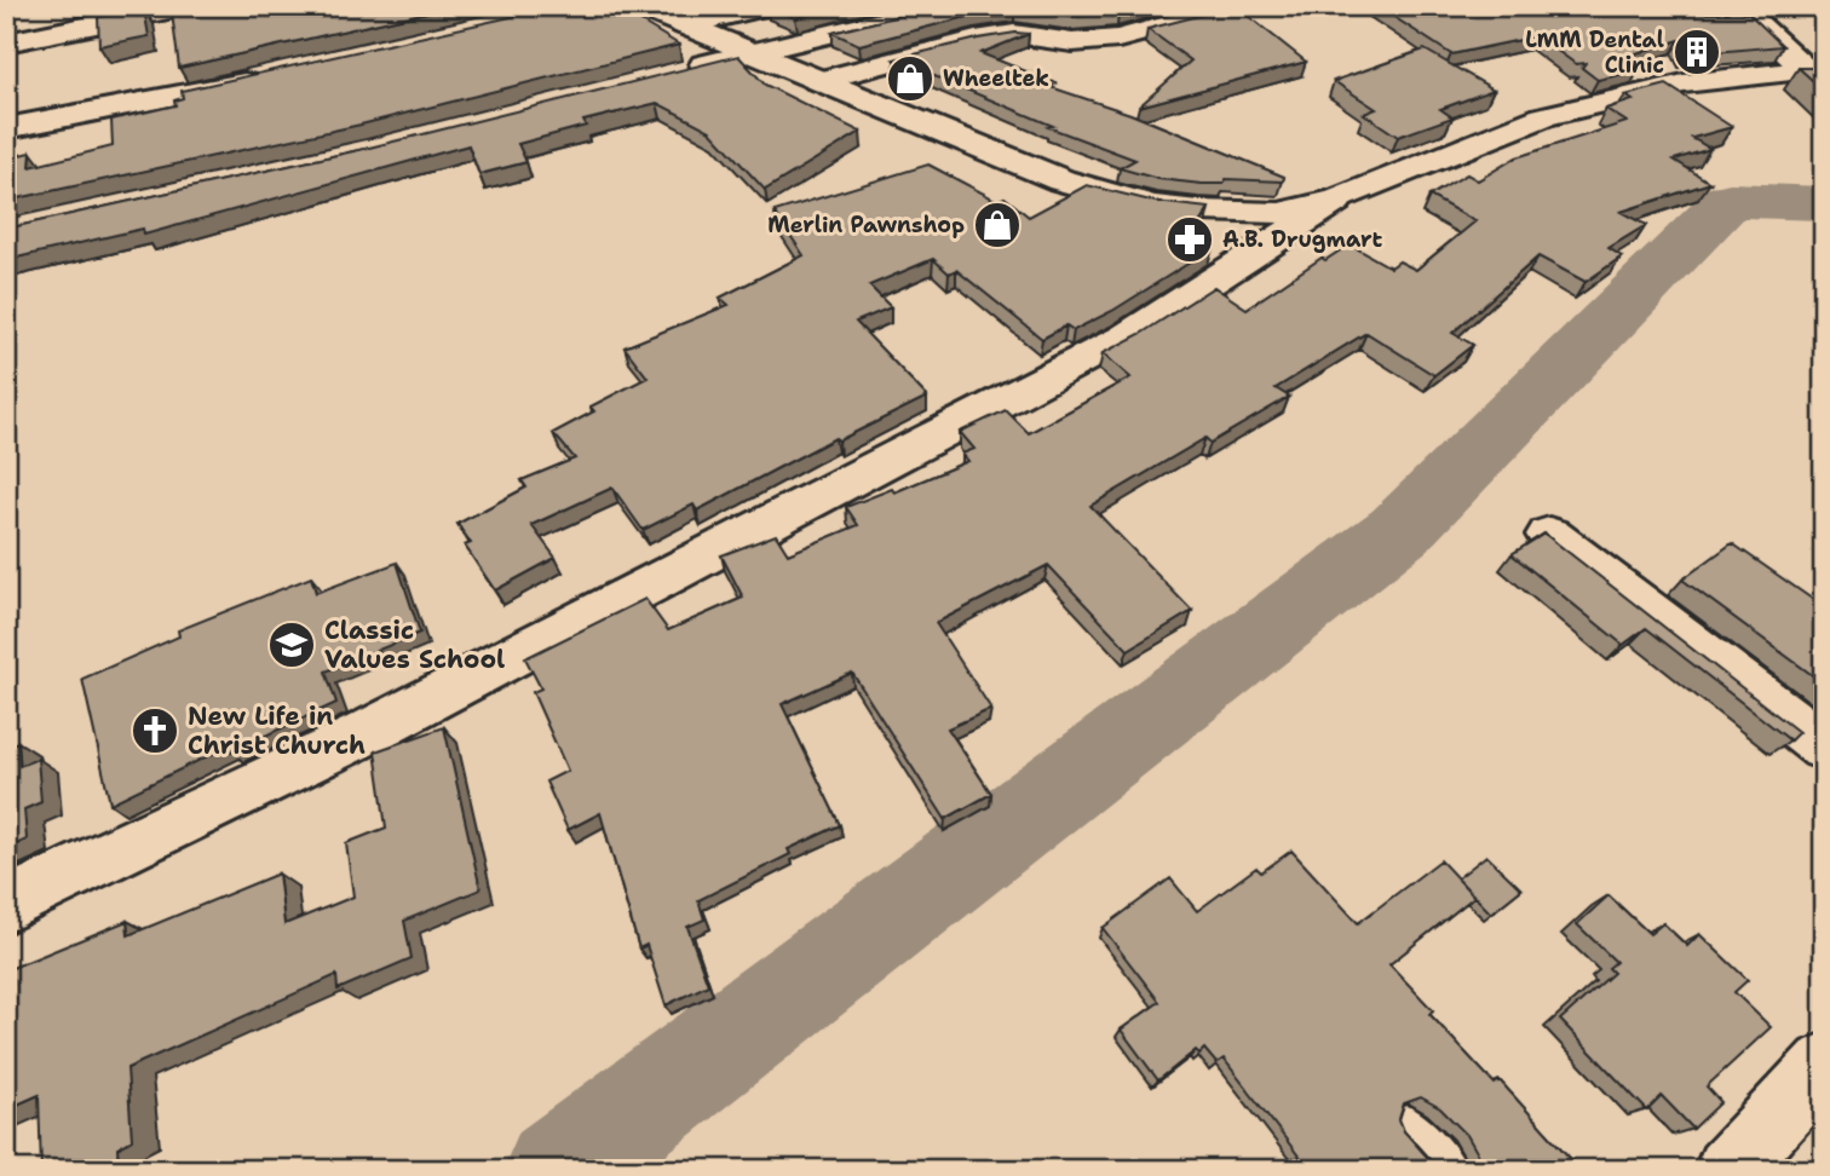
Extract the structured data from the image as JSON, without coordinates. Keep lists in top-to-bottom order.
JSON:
{
  "places": {
    "building": ["LMM Dental Clinic"],
    "shop": ["Wheeltek", "Merlin Pawnshop"],
    "pharmacy": ["A.B. Drugmart"],
    "school or university": ["Classic Values School"],
    "church": ["New Life in Christ Church"]
  }
}
